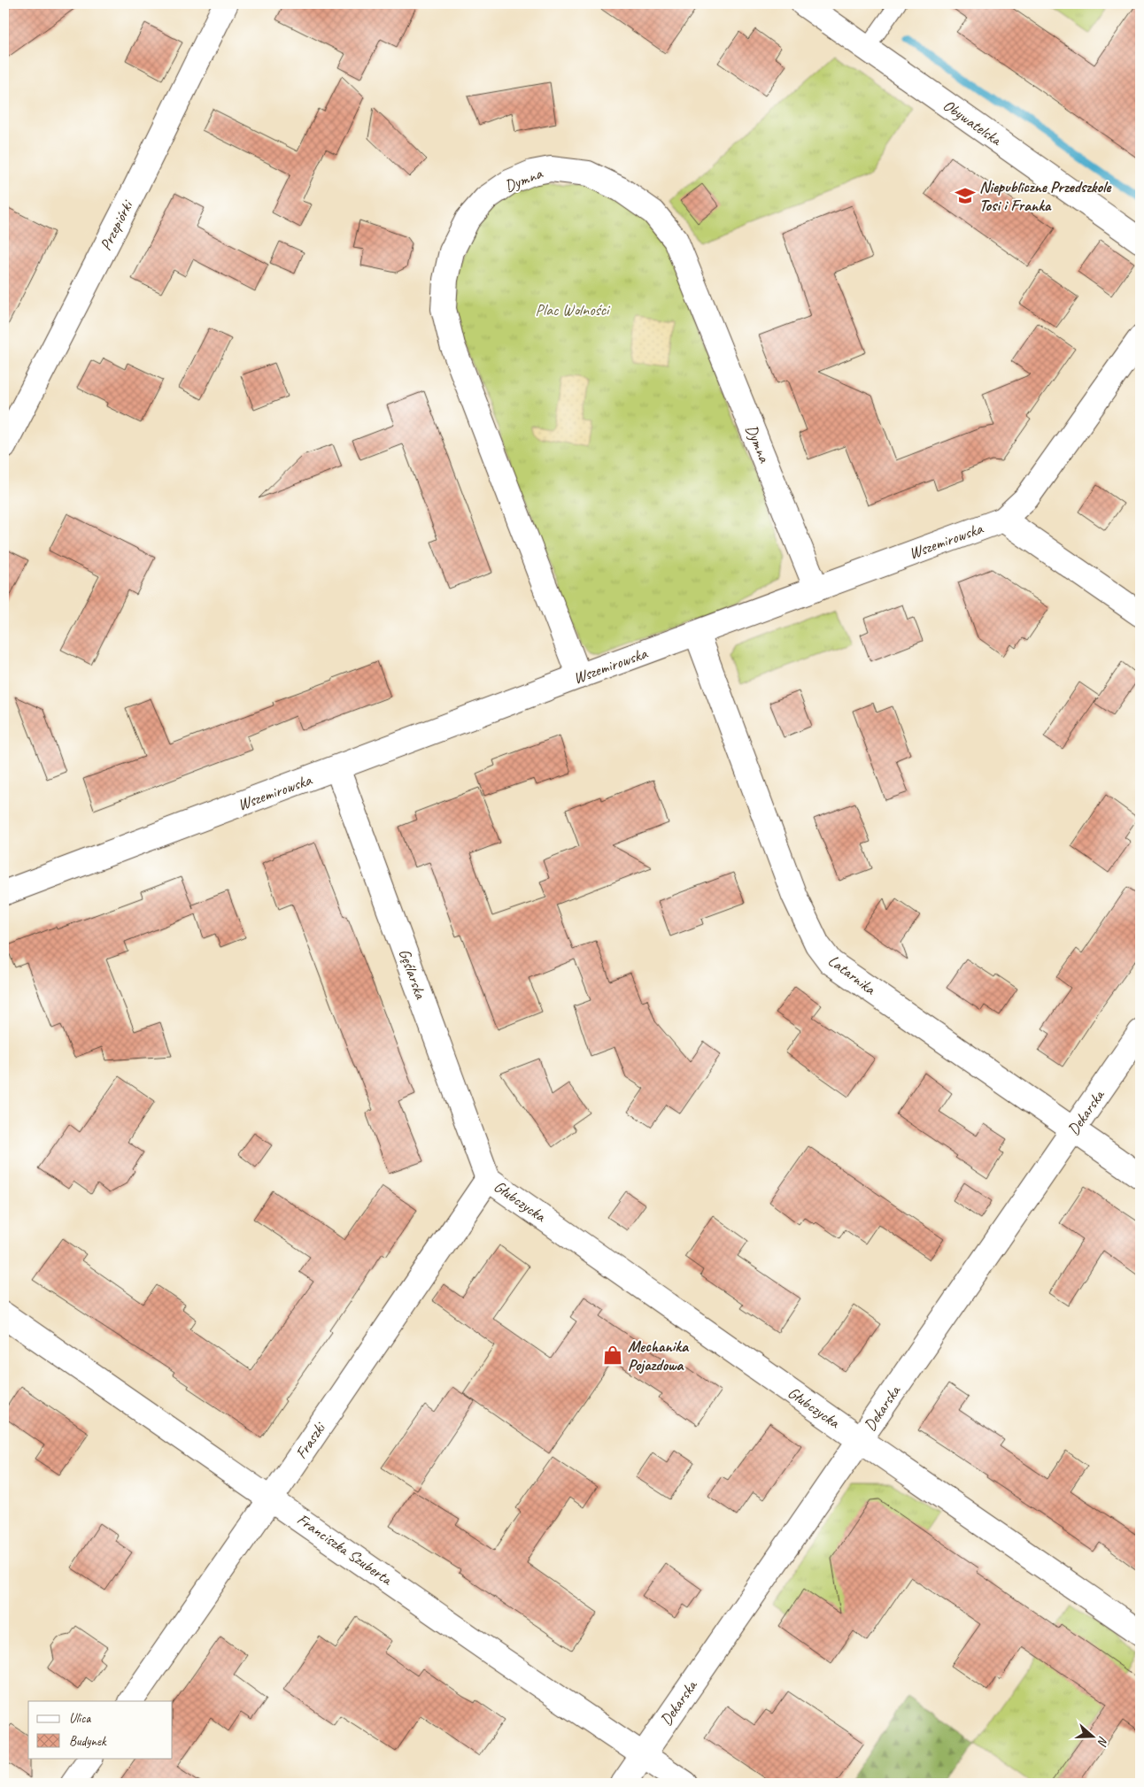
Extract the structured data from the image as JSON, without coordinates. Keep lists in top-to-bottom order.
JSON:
{
  "streets": {
    "street": [
      "Obywatelska",
      "Dymna",
      "Przepiórki",
      "Wszemirowska",
      "Gęślarska",
      "Latarnika",
      "Dekarska",
      "Głubczycka",
      "Fraszki",
      "Franciszka Szuberta"
    ]
  },
  "crossings": [
    ["Dymna", "Wszemirowska"],
    ["Wszemirowska", "Gęślarska"],
    ["Wszemirowska", "Latarnika"],
    ["Gęślarska", "Głubczycka"],
    ["Gęślarska", "Fraszki"],
    ["Latarnika", "Dekarska"],
    ["Dekarska", "Głubczycka"],
    ["Dekarska", "Franciszka Szuberta"],
    ["Głubczycka", "Fraszki"],
    ["Fraszki", "Franciszka Szuberta"]
  ],
  "parks": ["Plac Wolności"],
  "places": {
    "school or university": ["Niepubliczne Przedszkole Tosi i Franka"],
    "shop": ["Mechanika Pojazdowa"]
  },
  "legend": ["Ulica", "Budynek"],
  "north": "right"
}
